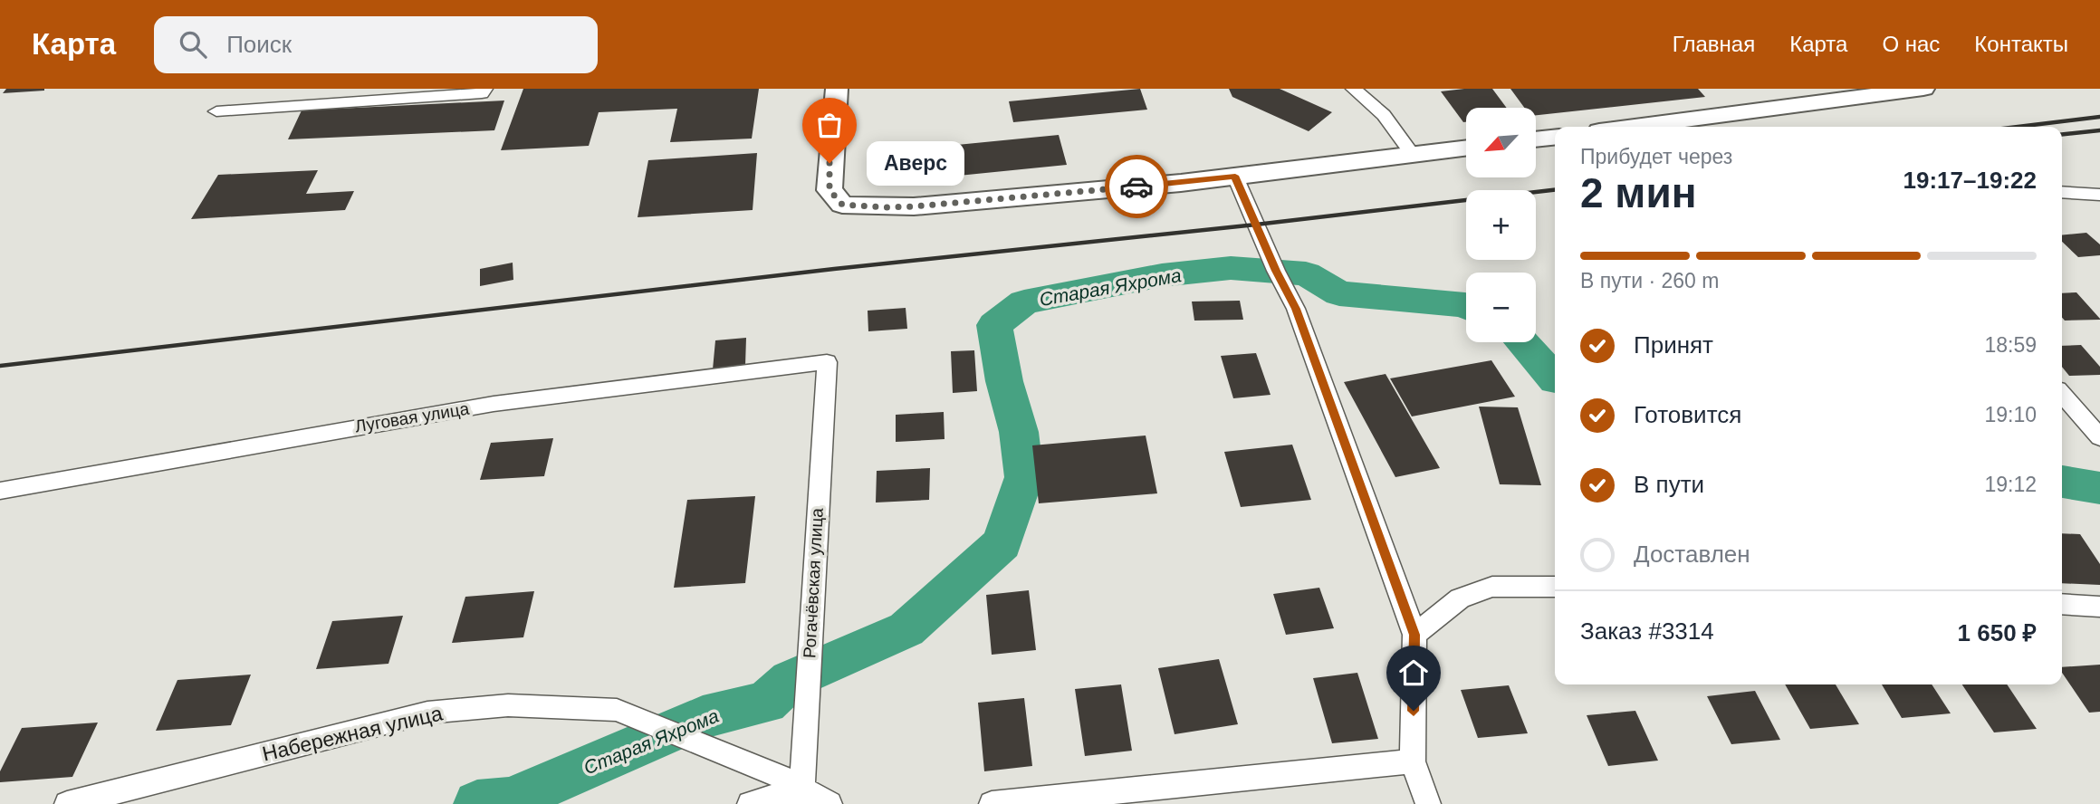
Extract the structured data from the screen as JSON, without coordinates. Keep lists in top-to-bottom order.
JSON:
{
  "streets": {
    "street": ["Луговая улица", "Рогачёвская улица", "Набережная улица"]
  },
  "crossings": [
    ["Луговая улица", "Рогачёвская улица"],
    ["Рогачёвская улица", "Набережная улица"]
  ],
  "water": ["Старая Яхрома"],
  "places": ["Аверс"],
  "north": "bottom left",
  "page": {
    "header": "Карта",
    "search": "Поиск",
    "nav": [
      "Главная",
      "Карта",
      "О нас",
      "Контакты"
    ],
    "map_buttons": ["+", "−"],
    "heading": ["2 мин", "Прибудет через", "19:17–19:22"],
    "panel": ["Заказ #3314", "1 650 ₽"],
    "bubble": "Аверс",
    "bar": "В пути · 260 m",
    "list": [
      ["Принят", "18:59"],
      ["Готовится", "19:10"],
      ["В пути", "19:12"],
      "Доставлен"
    ]
  }
}
